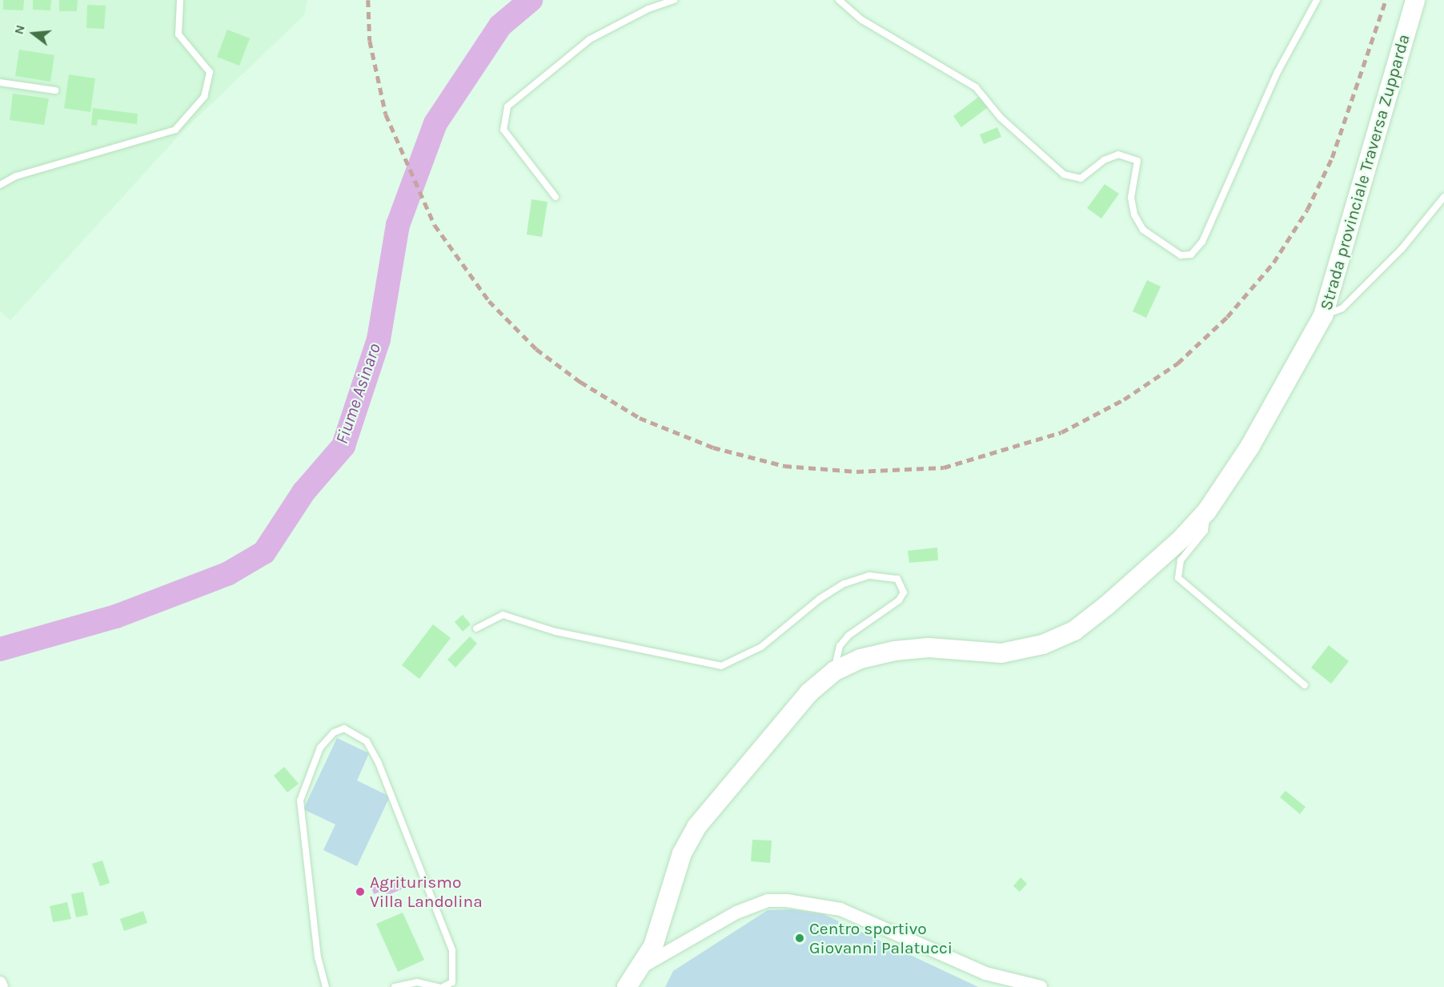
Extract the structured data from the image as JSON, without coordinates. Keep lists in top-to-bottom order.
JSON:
{
  "streets": {
    "main road": ["Strada provinciale Traversa Zupparda"]
  },
  "water": ["Fiume Asinaro"],
  "places": ["Agriturismo Villa Landolina", "Centro sportivo Giovanni Palatucci"],
  "north": "left"
}
